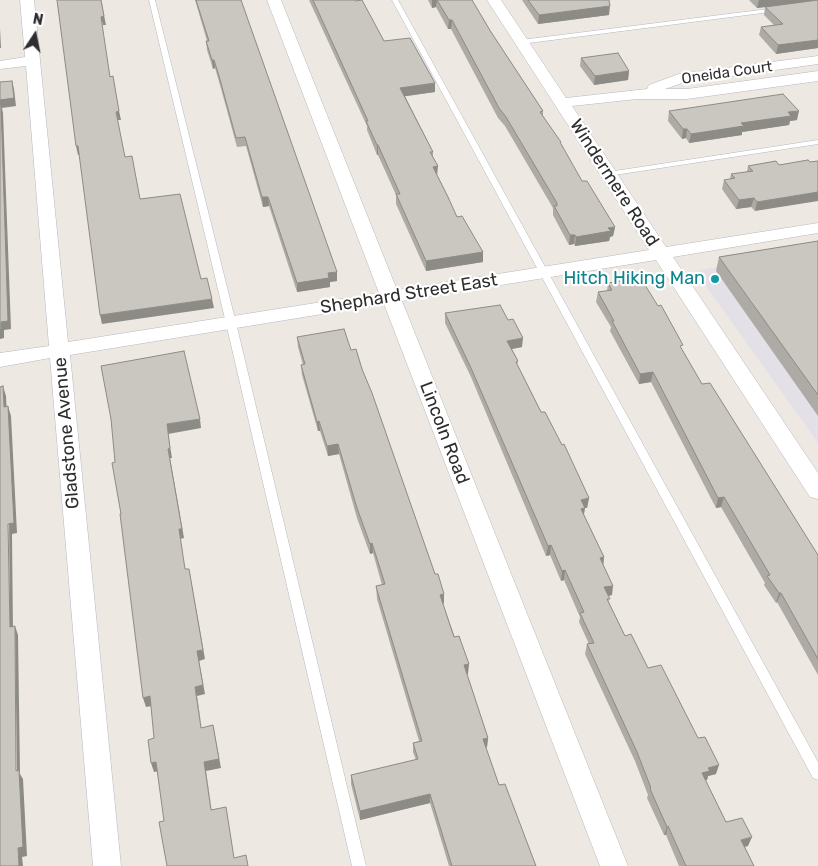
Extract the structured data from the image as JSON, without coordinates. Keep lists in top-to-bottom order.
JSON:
{
  "streets": {
    "street": [
      "Oneida Court",
      "Windermere Road",
      "Shephard Street East",
      "Gladstone Avenue",
      "Lincoln Road"
    ]
  },
  "crossings": [
    ["Oneida Court", "Windermere Road"],
    ["Windermere Road", "Shephard Street East"],
    ["Shephard Street East", "Gladstone Avenue"],
    ["Shephard Street East", "Lincoln Road"]
  ],
  "places": ["Hitch Hiking Man"],
  "north": "top"
}
